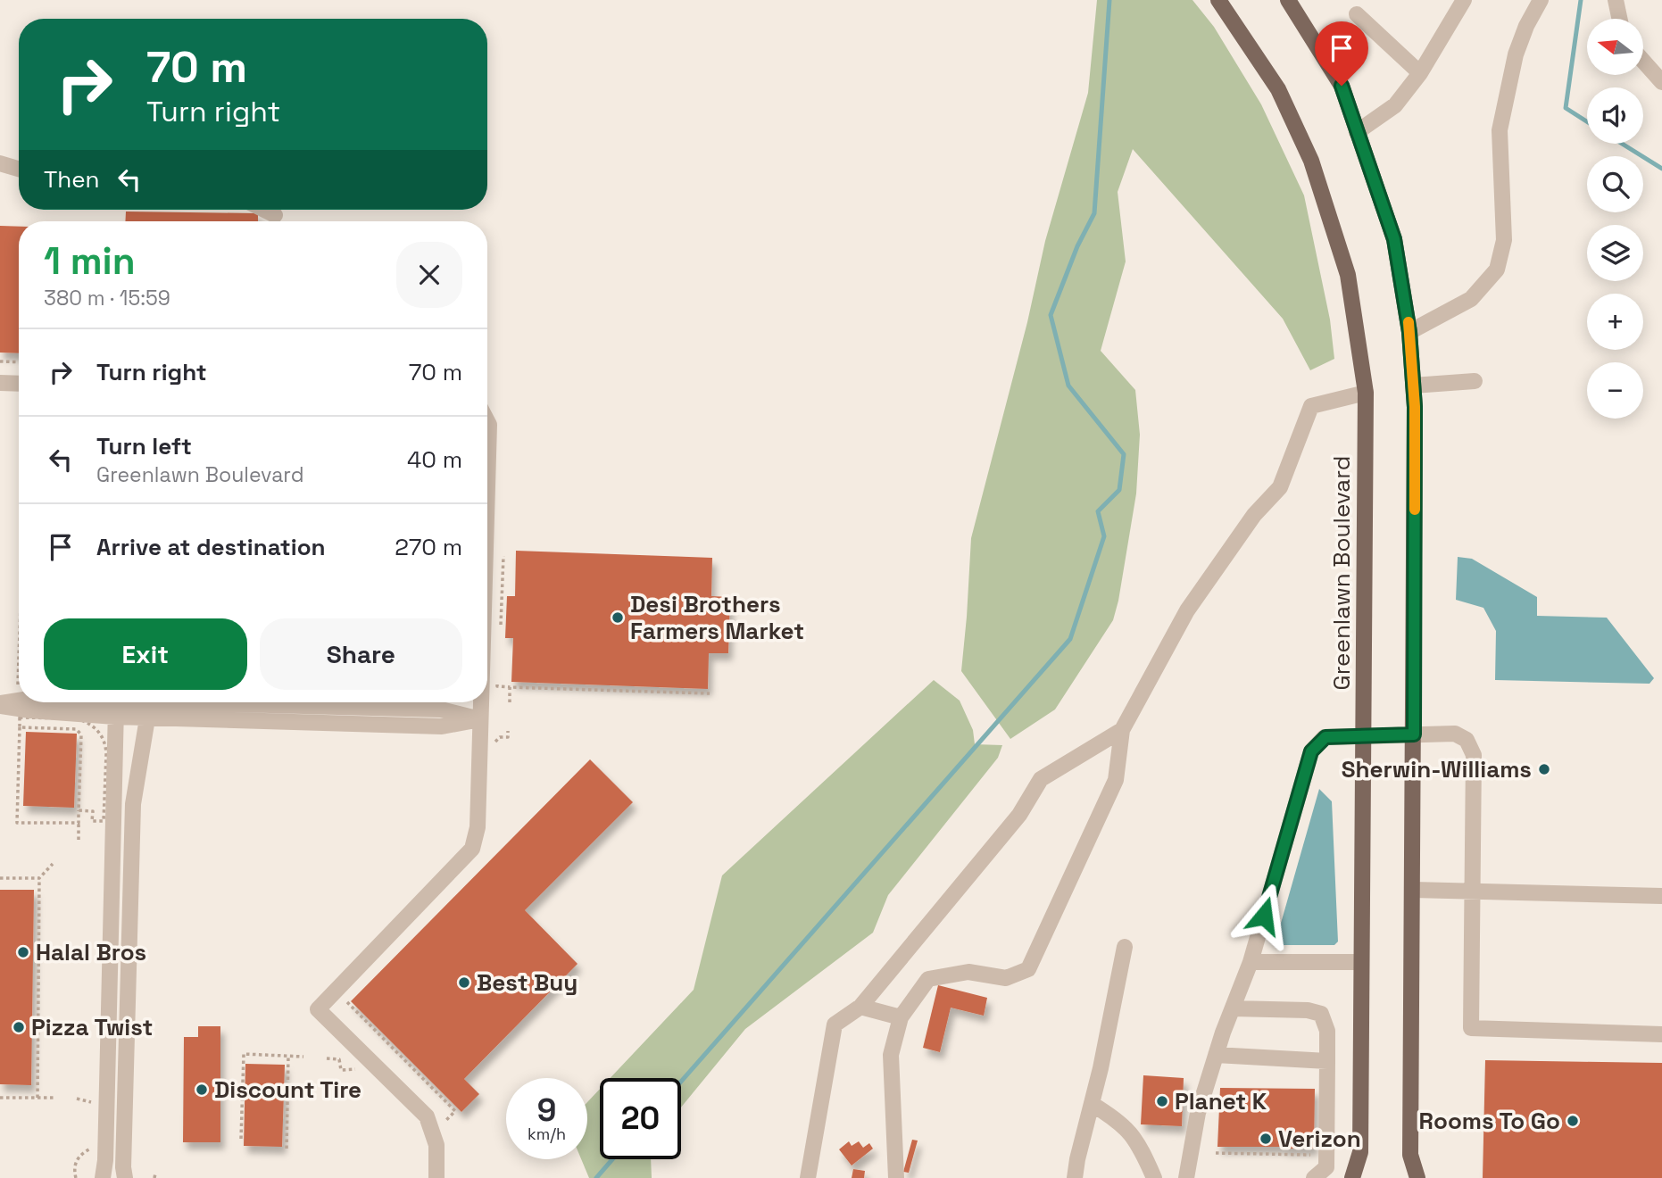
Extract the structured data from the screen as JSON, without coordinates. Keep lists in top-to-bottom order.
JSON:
{
  "streets": {
    "main road": ["Greenlawn Boulevard"]
  },
  "places": [
    "Desi Brothers Farmers Market",
    "Sherwin-Williams",
    "Halal Bros",
    "Best Buy",
    "Pizza Twist",
    "Discount Tire",
    "Planet K",
    "Rooms To Go",
    "Verizon"
  ],
  "north": "left",
  "page": {
    "map_buttons": ["+", "−"],
    "turn": ["70 m", "Turn right"],
    "then": "Then",
    "heading": ["1 min", "380 m · 15:59"],
    "list": [
      {
        "name": "Turn right",
        "value": "70 m"
      },
      {
        "name": "Turn left",
        "note": "Greenlawn Boulevard",
        "value": "40 m"
      },
      {
        "name": "Arrive at destination",
        "value": "270 m"
      }
    ],
    "buttons": ["Exit", "Share"],
    "speed": "9 km/h",
    "limit": "20"
  }
}
